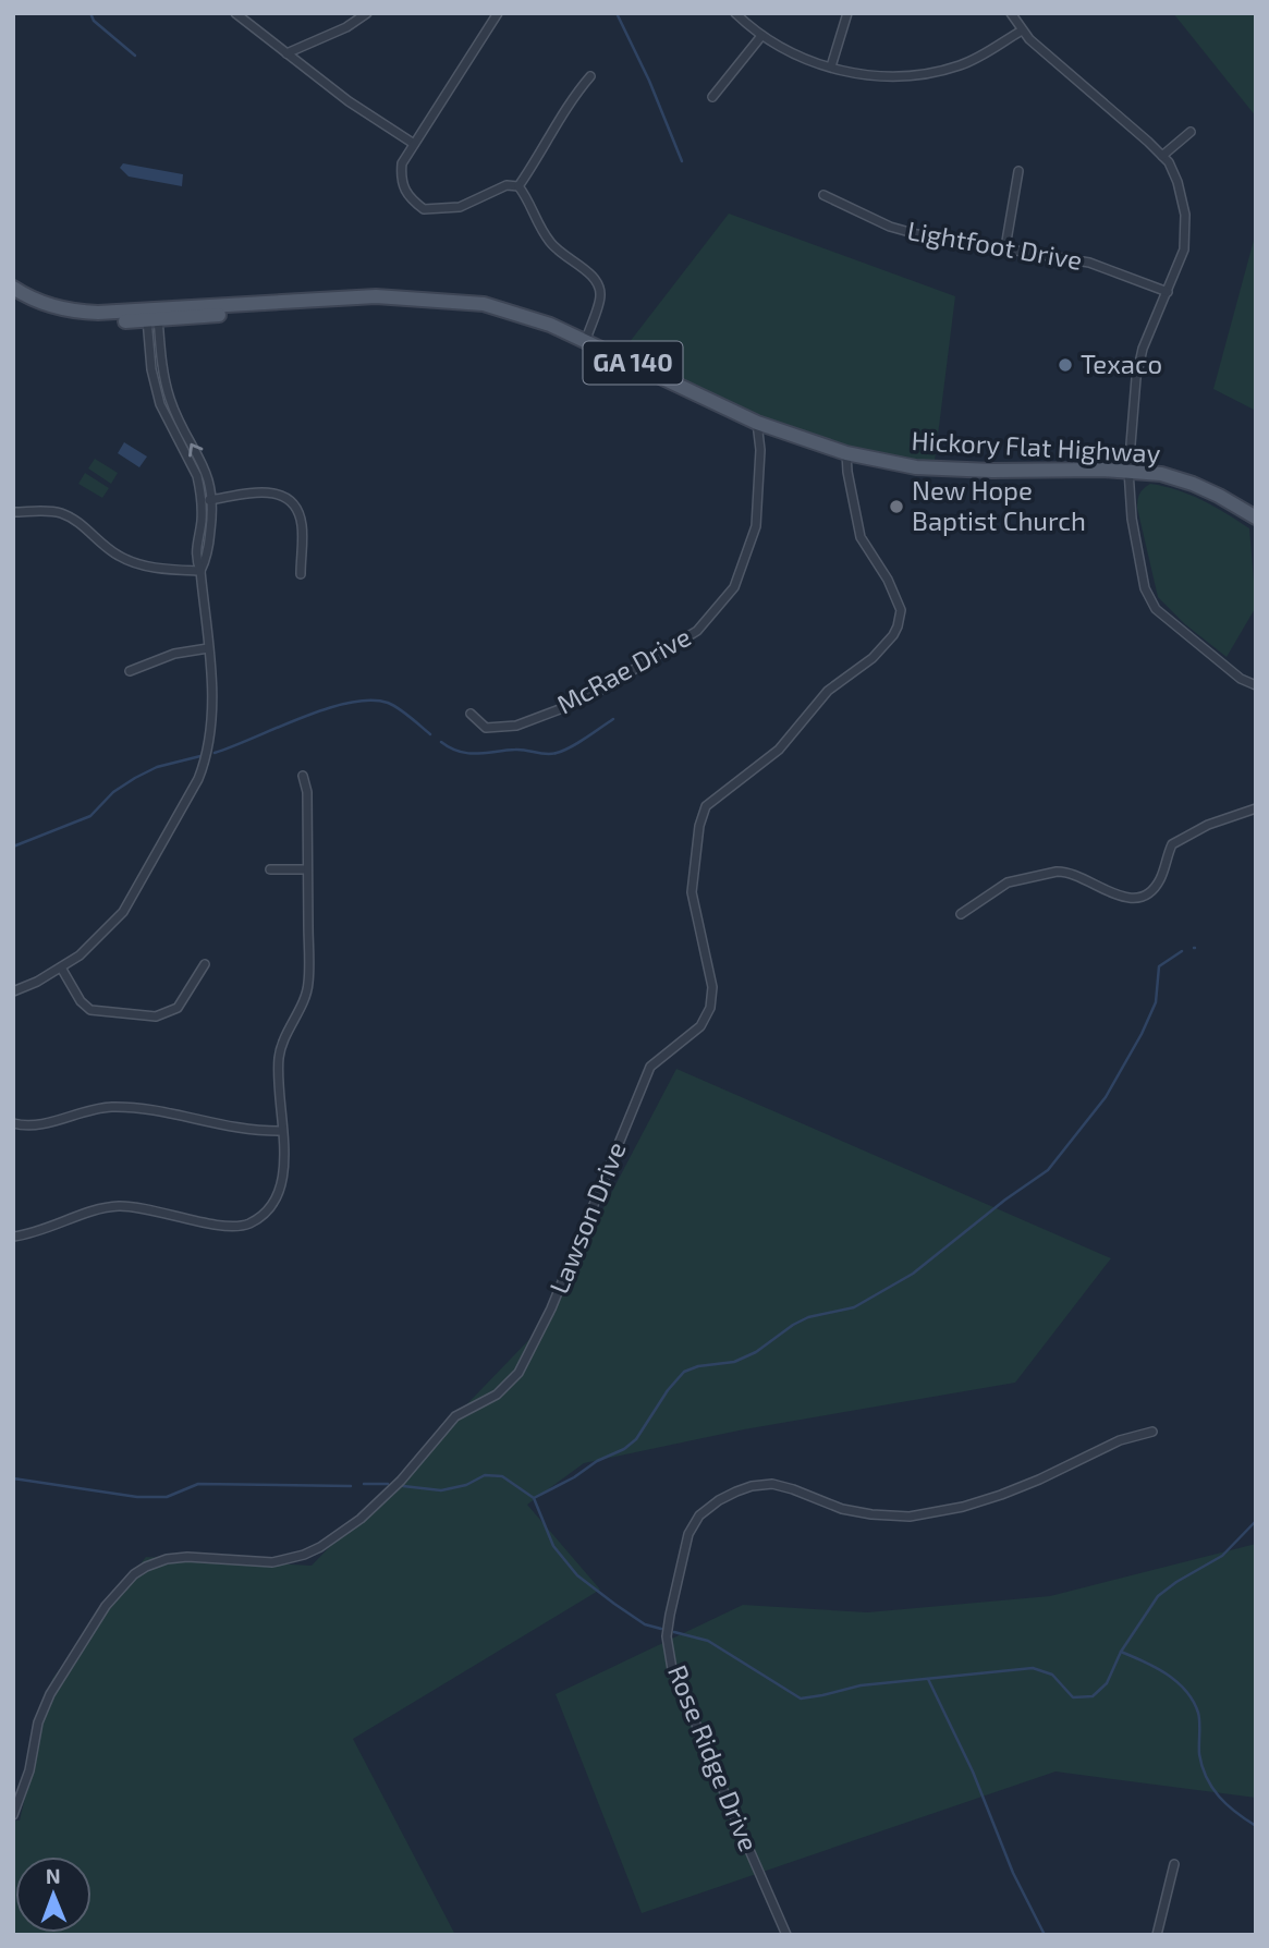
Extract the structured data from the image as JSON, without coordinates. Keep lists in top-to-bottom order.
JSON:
{
  "streets": {
    "main road": ["GA 140", "Hickory Flat Highway"],
    "street": [
      "Lightfoot Drive",
      "McRae Drive",
      "Lawson Drive",
      "Rose Ridge Drive"
    ]
  },
  "crossings": [
    ["Hickory Flat Highway", "McRae Drive"],
    ["Hickory Flat Highway", "Lawson Drive"]
  ],
  "places": ["Texaco", "New Hope Baptist Church"],
  "north": "top"
}
